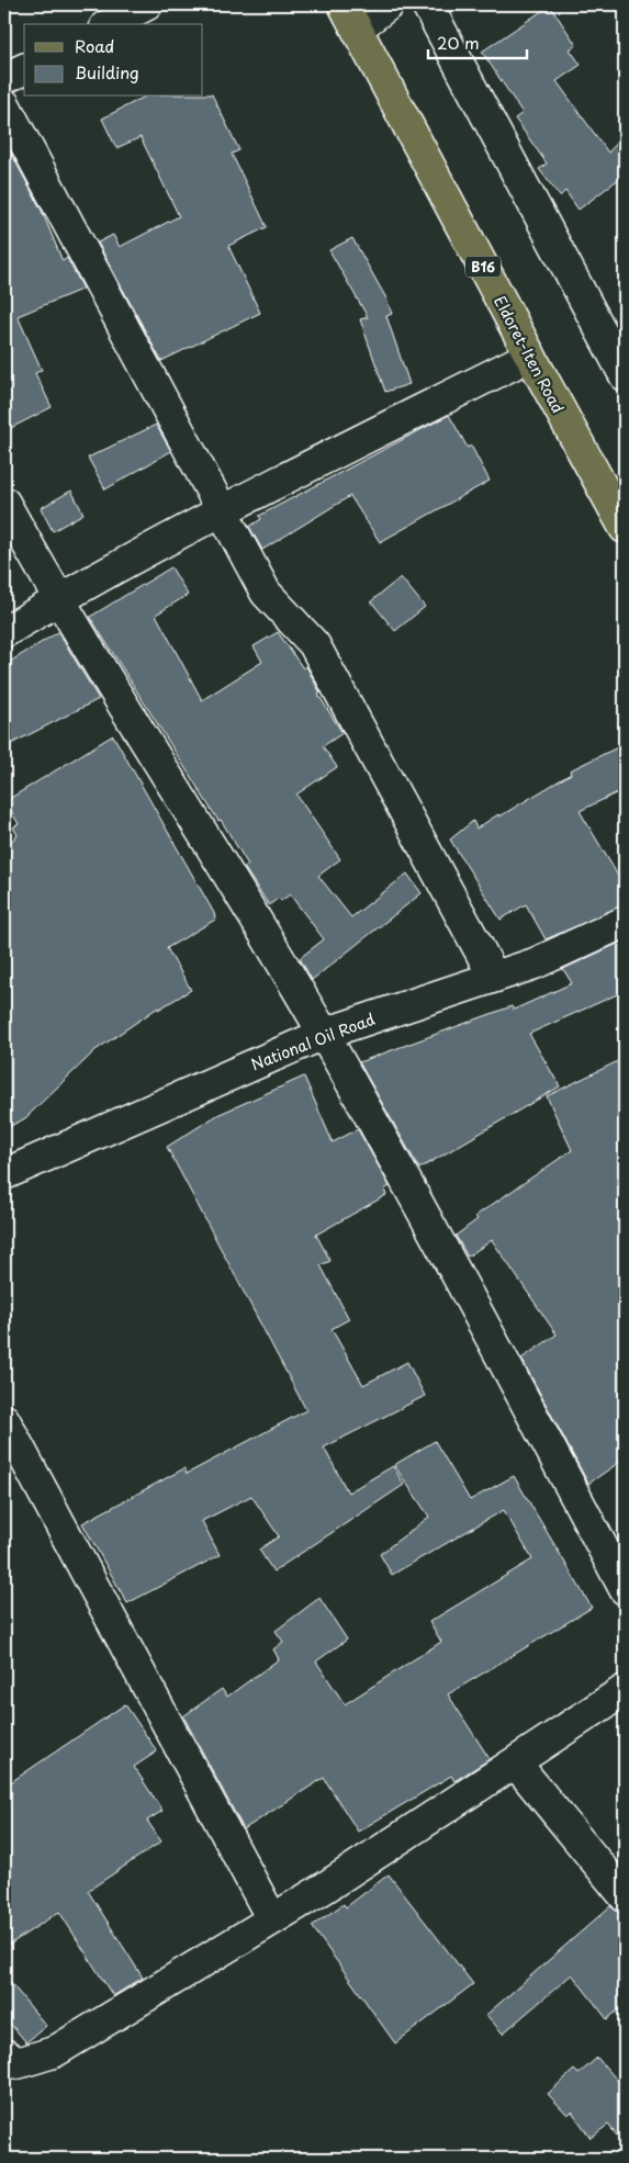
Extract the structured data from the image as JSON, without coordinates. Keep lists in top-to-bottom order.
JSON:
{
  "streets": {
    "main road": ["B16", "Eldoret-Iten Road"],
    "street": ["National Oil Road"]
  },
  "legend": ["Road", "Building"],
  "scale_bar": "20 m"
}
